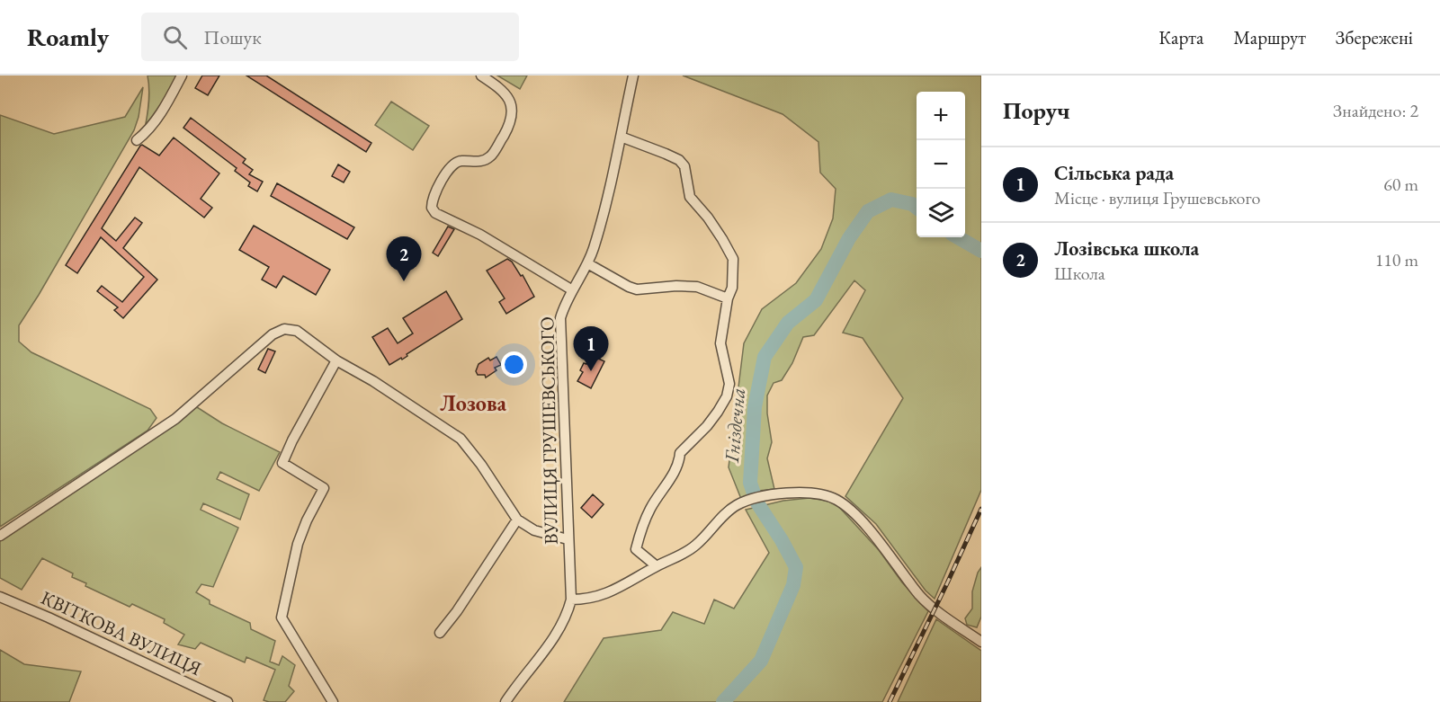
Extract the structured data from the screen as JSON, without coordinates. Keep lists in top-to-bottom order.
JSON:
{
  "streets": {
    "street": ["ВУЛИЦЯ ГРУШЕВСЬКОГО", "КВІТКОВА ВУЛИЦЯ"]
  },
  "districts": ["Лозова"],
  "water": ["Гніздечна"],
  "page": {
    "header": "Roamly",
    "search": "Пошук",
    "nav": ["Карта", "Маршрут", "Збережені"],
    "heading": ["Поруч", "Знайдено: 2"],
    "map_buttons": ["+", "−"],
    "list": [
      {
        "mark": "1",
        "name": "Сільська рада",
        "note": "Місце · вулиця Грушевського",
        "value": "60 m"
      },
      {
        "mark": "2",
        "name": "Лозівська школа",
        "note": "Школа",
        "value": "110 m"
      }
    ],
    "pins": ["2", "1"]
  }
}
